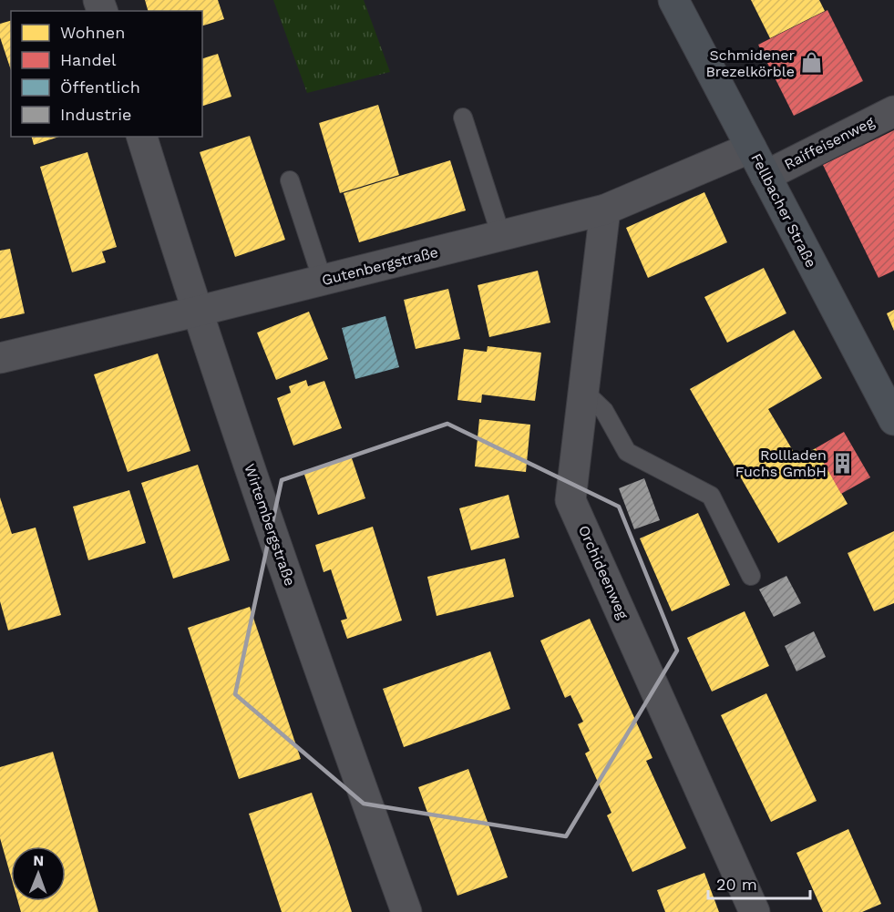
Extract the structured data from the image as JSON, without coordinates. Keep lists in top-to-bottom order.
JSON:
{
  "streets": {
    "street": [
      "Raiffeisenweg",
      "Fellbacher Straße",
      "Gutenbergstraße",
      "Wirtembergstraße",
      "Orchideenweg"
    ]
  },
  "crossings": [
    ["Raiffeisenweg", "Fellbacher Straße"],
    ["Fellbacher Straße", "Gutenbergstraße"],
    ["Gutenbergstraße", "Wirtembergstraße"],
    ["Gutenbergstraße", "Orchideenweg"]
  ],
  "places": {
    "shop": ["Schmidener Brezelkörble"],
    "building": ["Rollladen Fuchs GmbH"]
  },
  "legend": [
    "Wohnen",
    "Handel",
    "Öffentlich",
    "Industrie"
  ],
  "scale_bar": "20 m",
  "north": "top"
}
